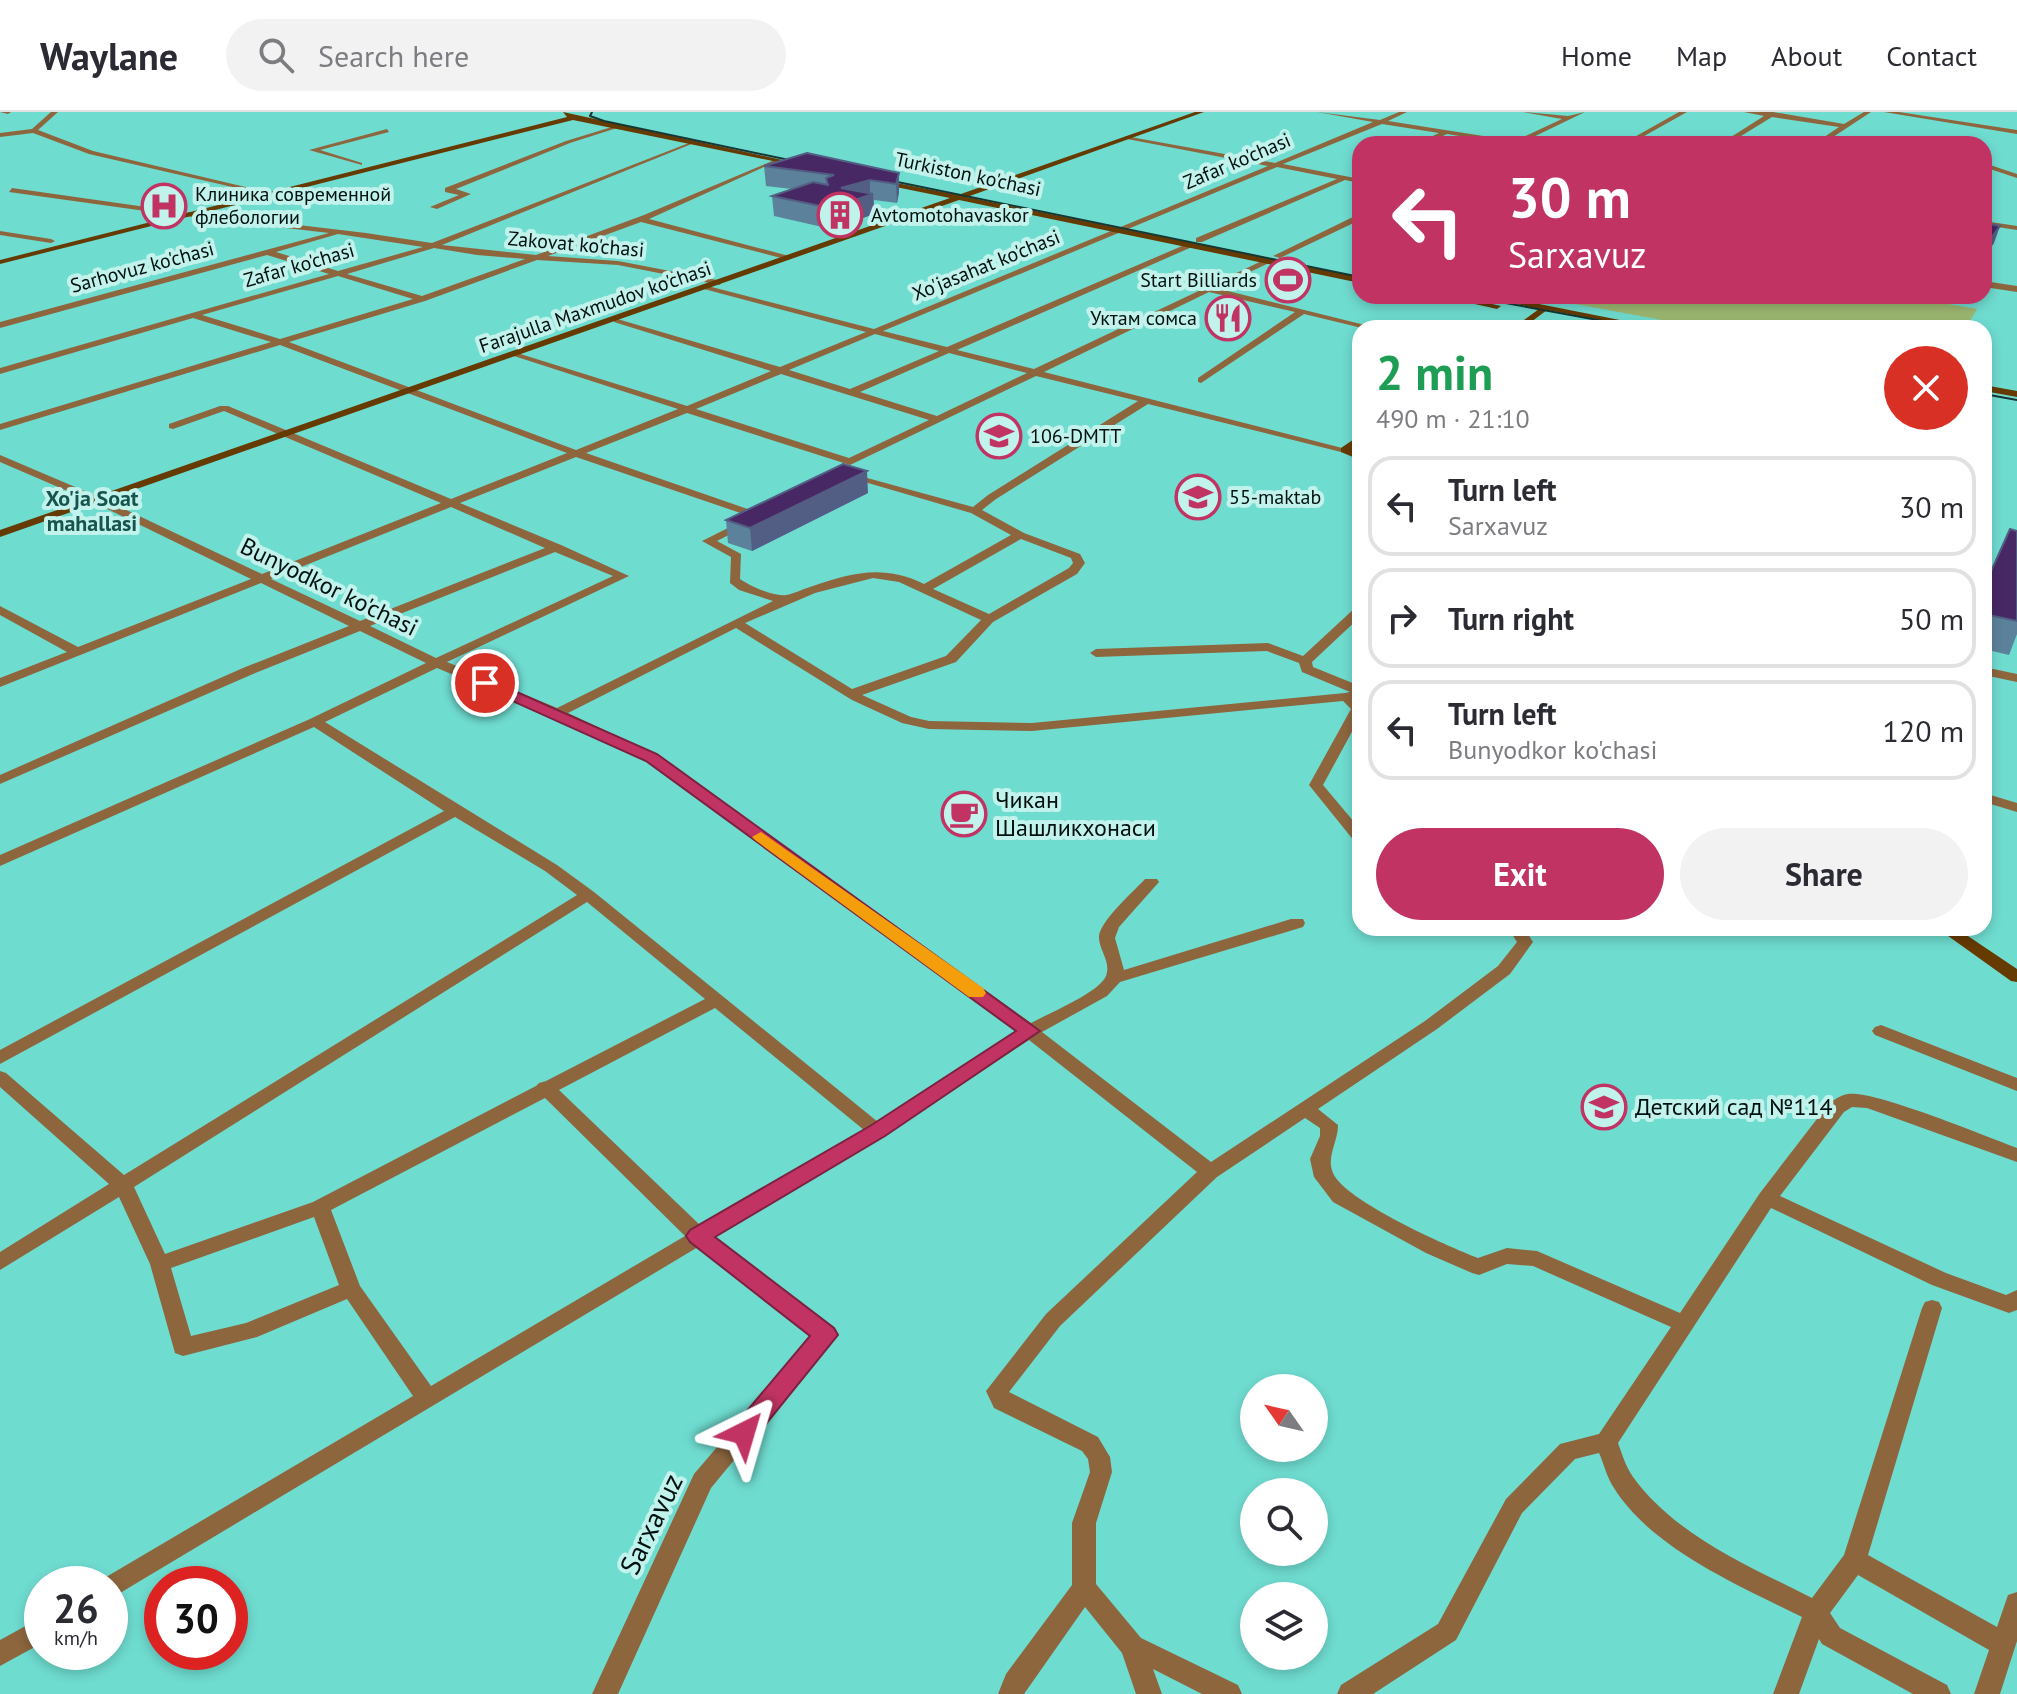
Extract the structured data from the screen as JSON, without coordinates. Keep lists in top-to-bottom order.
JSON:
{
  "streets": {
    "main road": ["Turkiston ko'chasi", "Farajulla Maxmudov ko'chasi"],
    "street": [
      "Zafar ko'chasi",
      "Zakovat ko'chasi",
      "Xo'jasahat ko'chasi",
      "Sarhovuz ko'chasi",
      "Bunyodkor ko'chasi",
      "Sarxavuz"
    ]
  },
  "crossings": [
    ["Zafar ko'chasi", "Turkiston ko'chasi"],
    ["Zafar ko'chasi", "Zakovat ko'chasi"],
    ["Zafar ko'chasi", "Xo'jasahat ko'chasi"],
    ["Zafar ko'chasi", "Sarhovuz ko'chasi"],
    ["Turkiston ko'chasi", "Xo'jasahat ko'chasi"],
    ["Turkiston ko'chasi", "Farajulla Maxmudov ko'chasi"],
    ["Zakovat ko'chasi", "Sarhovuz ko'chasi"],
    ["Zakovat ko'chasi", "Farajulla Maxmudov ko'chasi"],
    ["Xo'jasahat ko'chasi", "Bunyodkor ko'chasi"],
    ["Farajulla Maxmudov ko'chasi", "Bunyodkor ko'chasi"]
  ],
  "districts": ["Xo'ja Soat mahallasi"],
  "places": {
    "hospital": ["Клиника современной флебологии"],
    "building": ["Avtomotohavaskor"],
    "sports": ["Start Billiards"],
    "restaurant": ["Уктам сомса"],
    "school or university": ["106-DMTT", "55-maktab", "Детский сад №114"],
    "cafe": ["Чикан Шашликхонаси"]
  },
  "north": "top left",
  "page": {
    "header": "Waylane",
    "search": "Search here",
    "nav": [
      "Home",
      "Map",
      "About",
      "Contact"
    ],
    "turn": ["30 m", "Sarxavuz"],
    "heading": ["2 min", "490 m · 21:10"],
    "list": [
      {
        "name": "Turn left",
        "note": "Sarxavuz",
        "value": "30 m"
      },
      {
        "name": "Turn right",
        "value": "50 m"
      },
      {
        "name": "Turn left",
        "note": "Bunyodkor ko'chasi",
        "value": "120 m"
      }
    ],
    "buttons": ["Exit", "Share"],
    "speed": "26 km/h",
    "limit": "30"
  }
}
